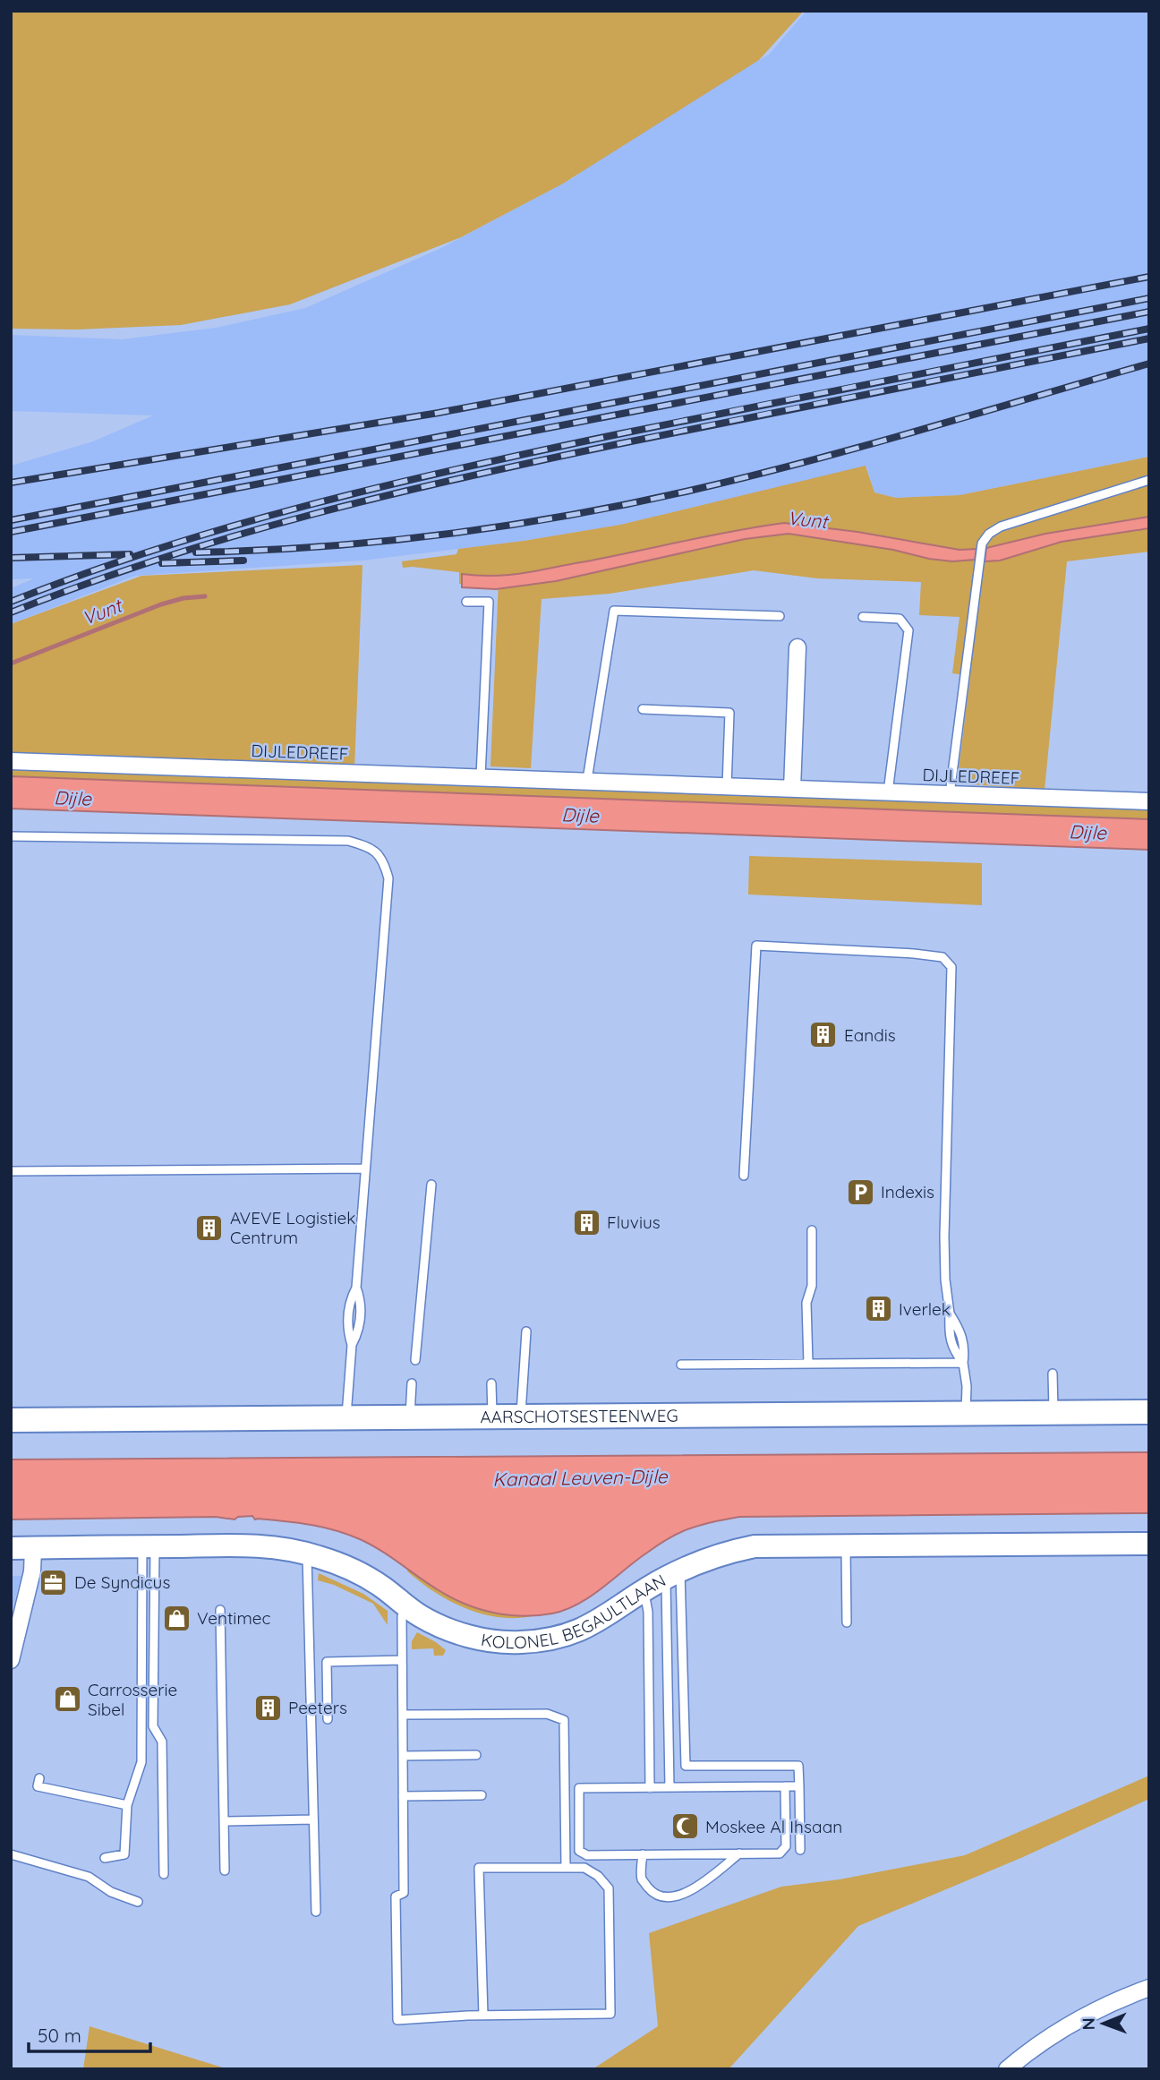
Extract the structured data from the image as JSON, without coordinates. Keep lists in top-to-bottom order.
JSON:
{
  "streets": {
    "main road": ["AARSCHOTSESTEENWEG"],
    "street": ["DIJLEDREEF", "KOLONEL BEGAULTLAAN"]
  },
  "water": ["Vunt", "Dijle", "Kanaal Leuven-Dijle"],
  "places": {
    "building": [
      "Eandis",
      "Fluvius",
      "AVEVE Logistiek Centrum",
      "Iverlek",
      "Peeters"
    ],
    "parking": ["Indexis"],
    "office": ["De Syndicus"],
    "shop": ["Ventimec", "Carrosserie Sibel"],
    "mosque": ["Moskee Al Ihsaan"]
  },
  "scale_bar": "50 m",
  "north": "left"
}
